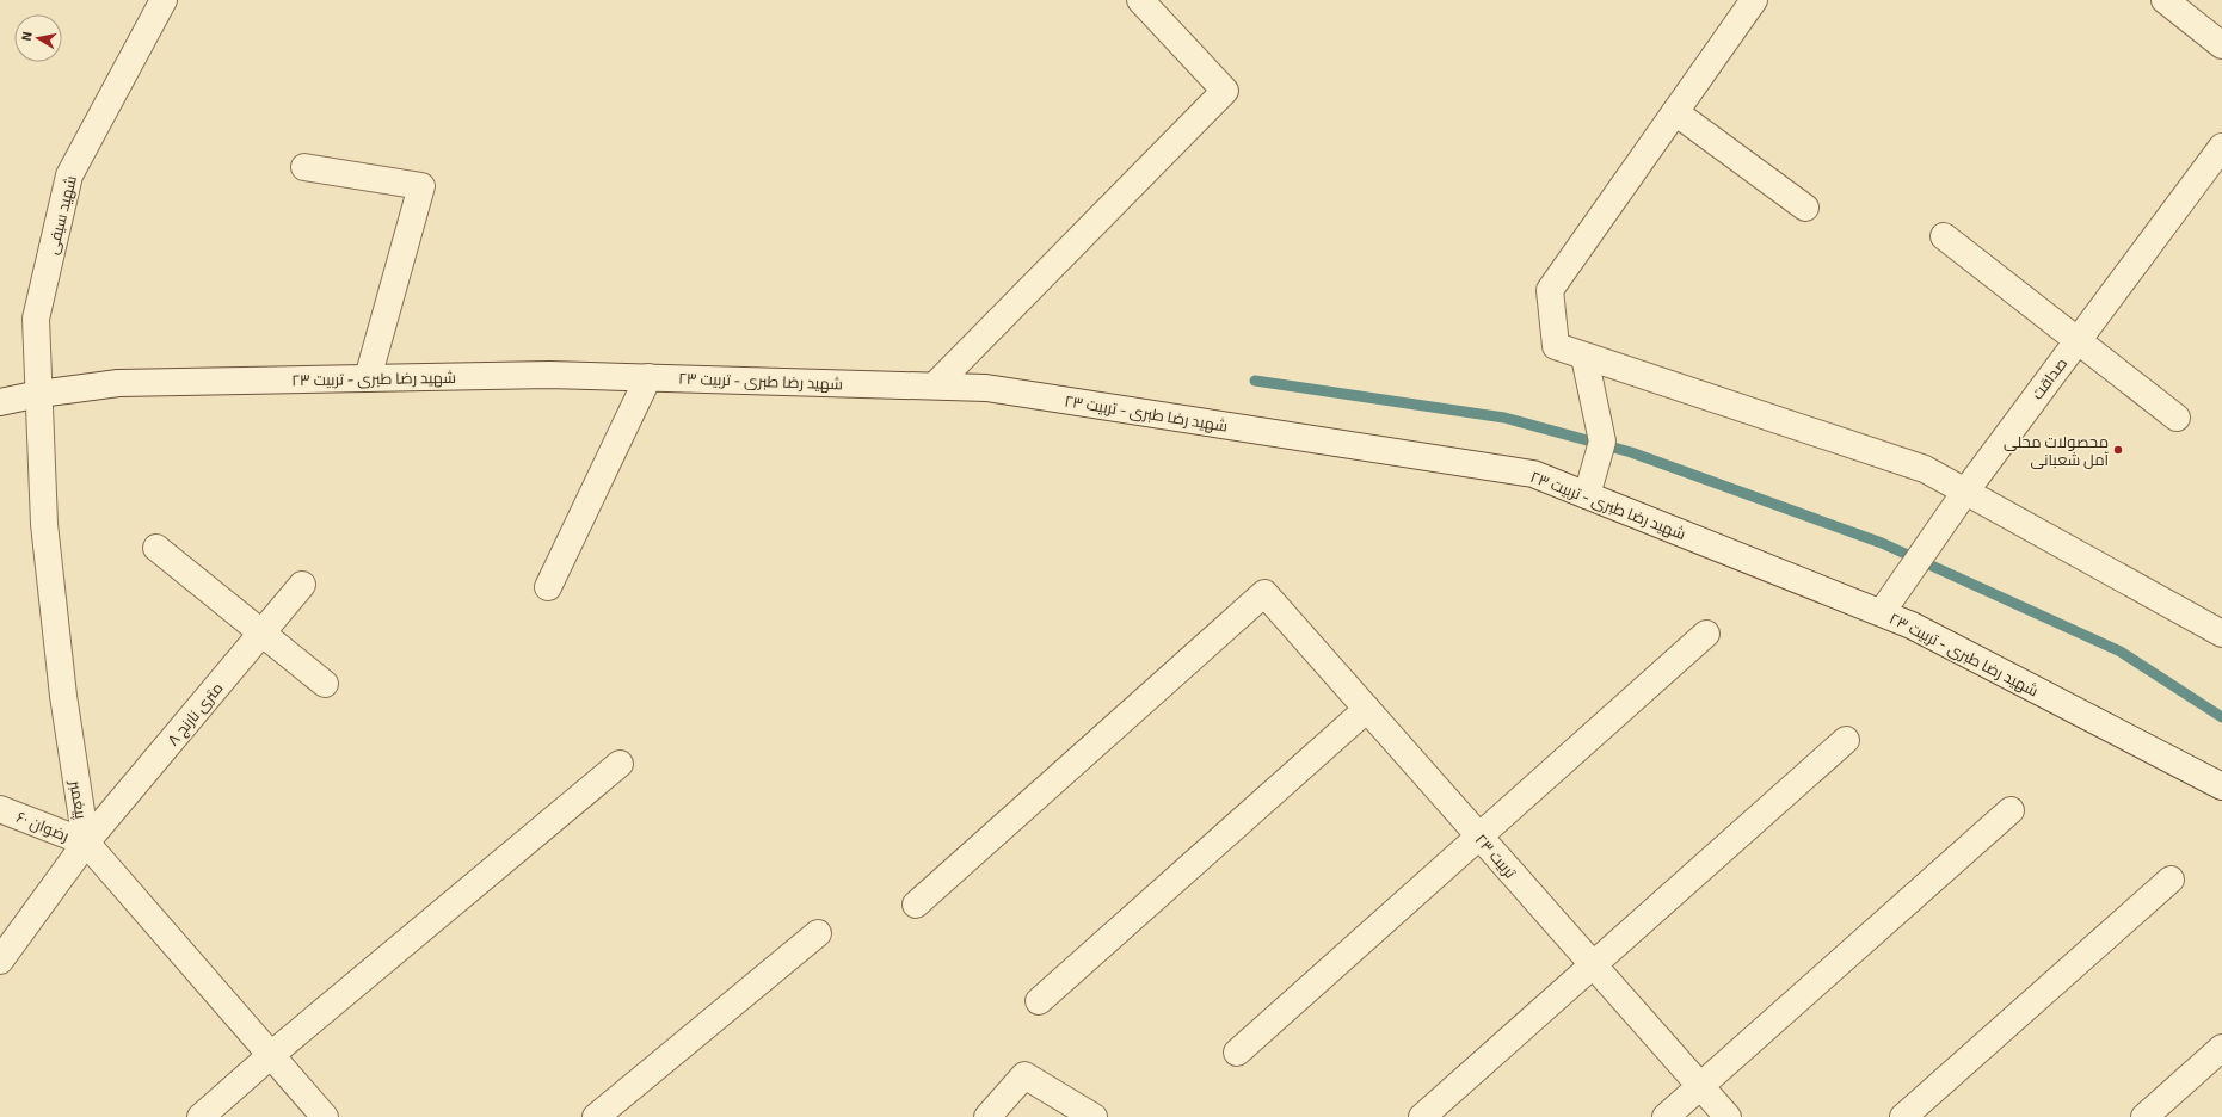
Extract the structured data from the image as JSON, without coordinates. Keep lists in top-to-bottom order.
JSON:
{
  "streets": {
    "street": [
      "شهید سیفی",
      "شهید رضا طبری - تربیت ۲۳",
      "صداقت",
      "۸ متری نارنج",
      "پیغمبر",
      "رضوان ۶۰",
      "تربیت ۲۳"
    ]
  },
  "crossings": [
    ["شهید سیفی", "شهید رضا طبری - تربیت ۲۳"],
    ["شهید سیفی", "پیغمبر"],
    ["شهید رضا طبری - تربیت ۲۳", "صداقت"],
    ["شهید رضا طبری - تربیت ۲۳", "پیغمبر"],
    ["۸ متری نارنج", "پیغمبر"],
    ["۸ متری نارنج", "رضوان ۶۰"],
    ["پیغمبر", "رضوان ۶۰"]
  ],
  "places": ["محصولات محلی آمل شعبانی"],
  "north": "left"
}
